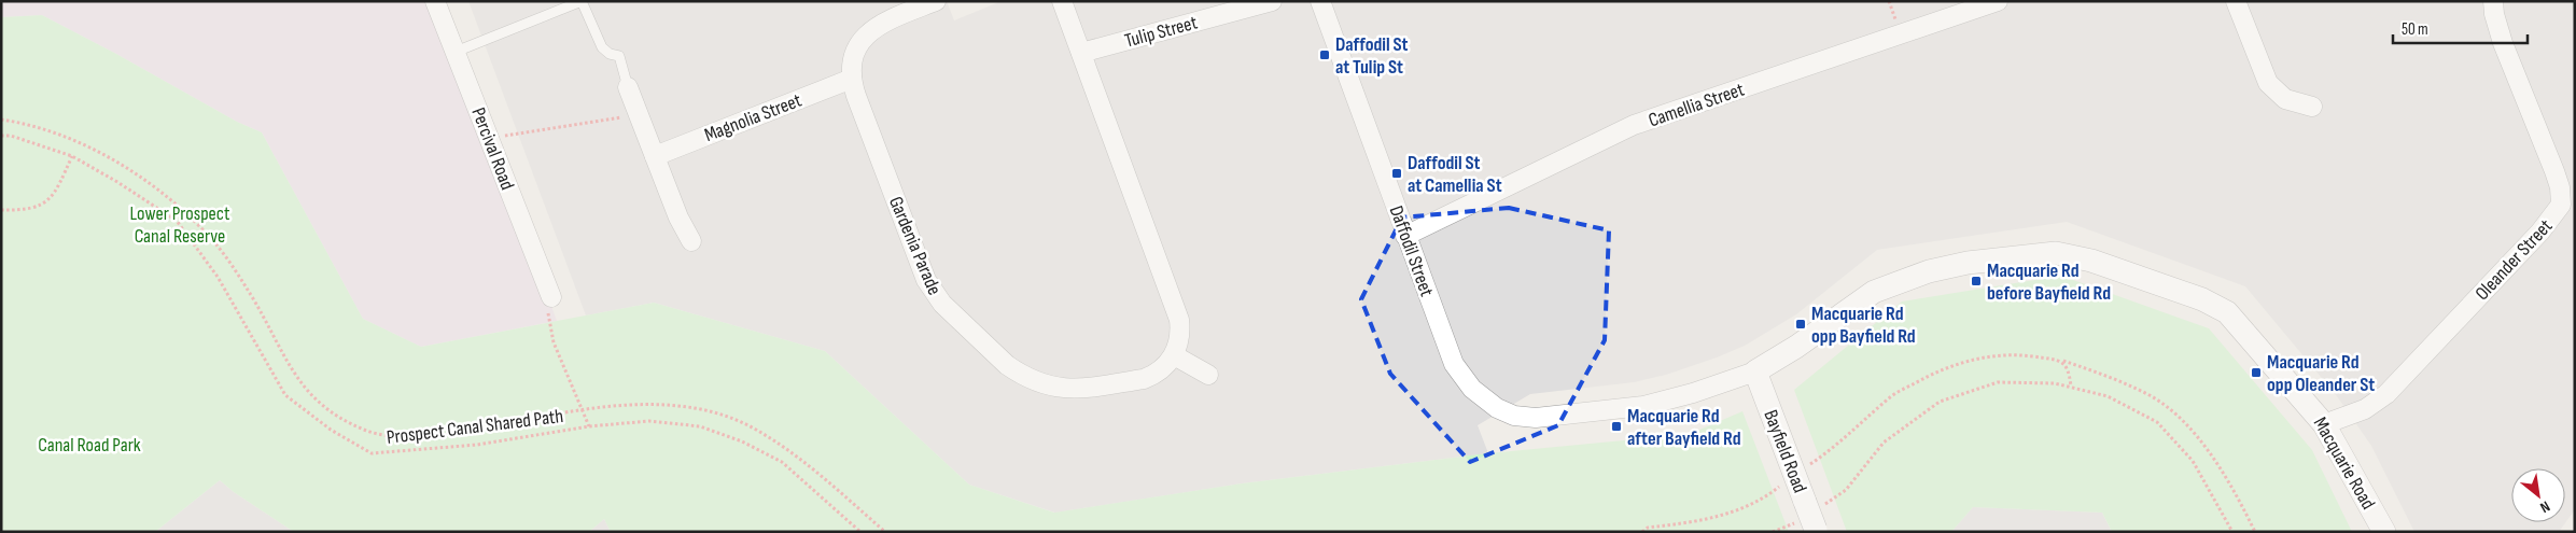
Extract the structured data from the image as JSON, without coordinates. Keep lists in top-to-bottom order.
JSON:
{
  "streets": {
    "street": [
      "Tulip Street",
      "Camellia Street",
      "Magnolia Street",
      "Percival Road",
      "Gardenia Parade",
      "Daffodil Street",
      "Oleander Street",
      "Bayfield Road",
      "Macquarie Road"
    ],
    "path": ["Prospect Canal Shared Path"]
  },
  "crossings": [
    ["Camellia Street", "Daffodil Street"],
    ["Magnolia Street", "Gardenia Parade"],
    ["Daffodil Street", "Macquarie Road"],
    ["Oleander Street", "Macquarie Road"],
    ["Bayfield Road", "Macquarie Road"]
  ],
  "parks": ["Lower Prospect Canal Reserve", "Canal Road Park"],
  "places": {
    "transit": [
      "Daffodil St at Tulip St",
      "Daffodil St at Camellia St",
      "Macquarie Rd before Bayfield Rd",
      "Macquarie Rd opp Bayfield Rd",
      "Macquarie Rd opp Oleander St",
      "Macquarie Rd after Bayfield Rd"
    ]
  },
  "scale_bar": "50 m",
  "north": "bottom right"
}
